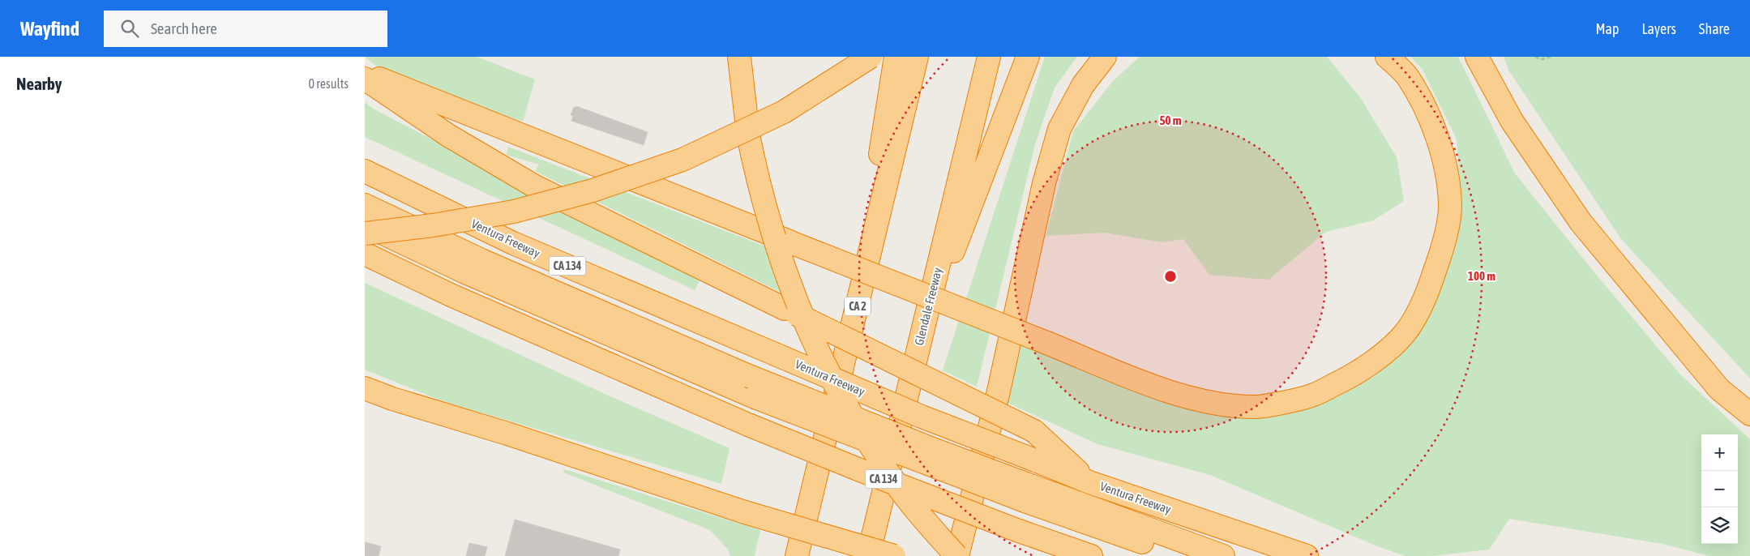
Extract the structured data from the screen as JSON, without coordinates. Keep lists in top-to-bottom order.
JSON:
{
  "streets": {
    "highway": [
      "Ventura Freeway",
      "CA 134",
      "CA 2",
      "Glendale Freeway"
    ]
  },
  "page": {
    "header": "Wayfind",
    "search": "Search here",
    "nav": ["Map", "Layers", "Share"],
    "heading": ["Nearby", "0 results"],
    "map_buttons": ["+", "−"]
  },
  "rings": ["50 m", "100 m"]
}
